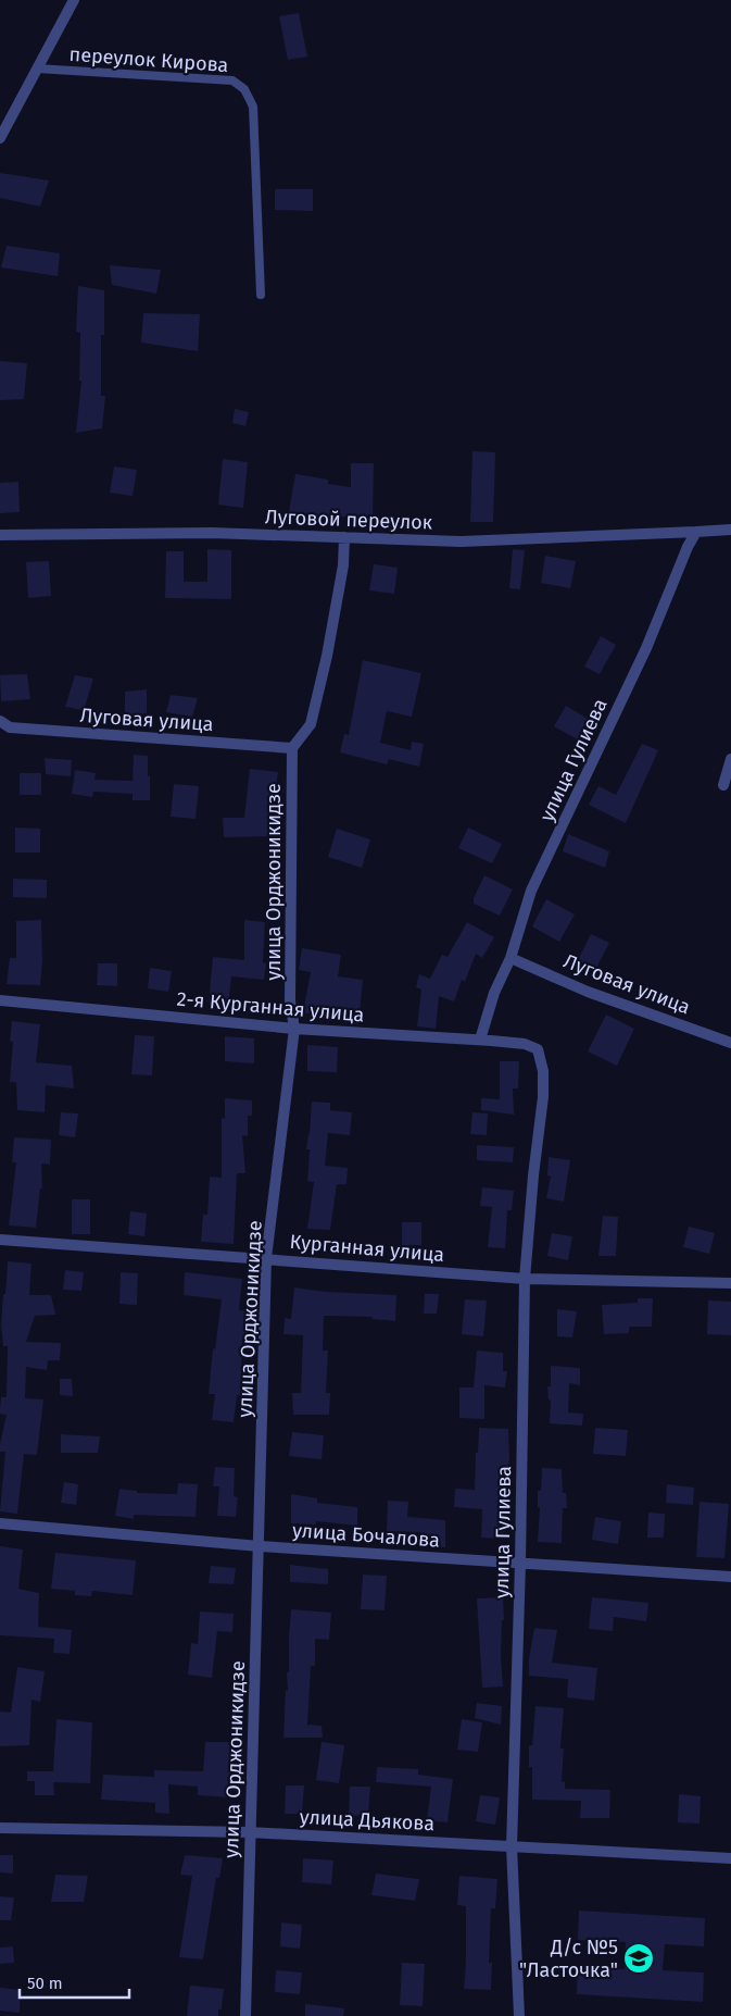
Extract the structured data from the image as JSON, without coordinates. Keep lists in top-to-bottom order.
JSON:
{
  "streets": {
    "street": [
      "Луговой переулок",
      "Луговая улица",
      "улица Гулиева",
      "улица Орджоникидзе",
      "2-я Курганная улица",
      "Курганная улица",
      "улица Бочалова",
      "улица Дьякова"
    ],
    "lane": ["переулок Кирова"]
  },
  "crossings": [
    ["Луговой переулок", "улица Гулиева"],
    ["Луговая улица", "улица Гулиева"],
    ["Луговая улица", "улица Орджоникидзе"],
    ["улица Гулиева", "2-я Курганная улица"],
    ["улица Гулиева", "Курганная улица"],
    ["улица Гулиева", "улица Бочалова"],
    ["улица Гулиева", "улица Дьякова"],
    ["улица Орджоникидзе", "2-я Курганная улица"],
    ["улица Орджоникидзе", "Курганная улица"],
    ["улица Орджоникидзе", "улица Бочалова"],
    ["улица Орджоникидзе", "улица Дьякова"]
  ],
  "places": {
    "school or university": ["Д/с №5 \"Ласточка\""]
  },
  "scale_bar": "50 m"
}
